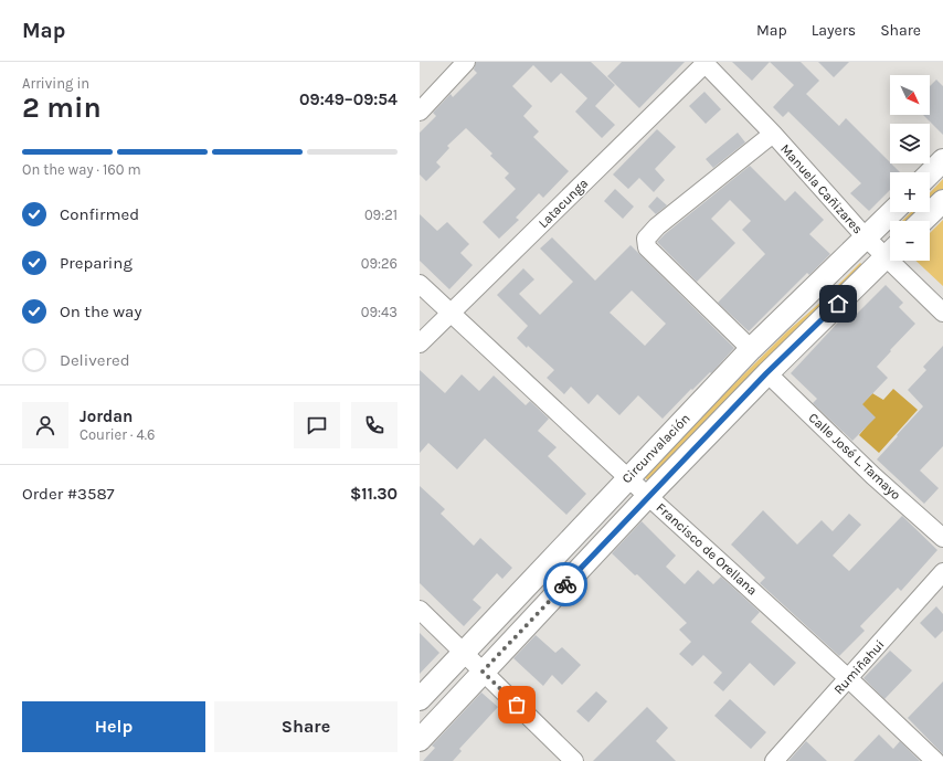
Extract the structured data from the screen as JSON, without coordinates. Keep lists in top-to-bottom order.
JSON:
{
  "streets": {
    "main road": ["Circunvalación"],
    "street": [
      "Manuela Cañizares",
      "Latacunga",
      "Calle José L. Tamayo",
      "Francisco de Orellana",
      "Rumiñahui"
    ]
  },
  "crossings": [
    ["Manuela Cañizares", "Latacunga"],
    ["Manuela Cañizares", "Circunvalación"],
    ["Latacunga", "Francisco de Orellana"],
    ["Circunvalación", "Calle José L. Tamayo"],
    ["Circunvalación", "Francisco de Orellana"],
    ["Francisco de Orellana", "Rumiñahui"]
  ],
  "north": "bottom right",
  "page": {
    "header": "Map",
    "nav": ["Map", "Layers", "Share"],
    "heading": ["2 min", "Arriving in", "09:49–09:54"],
    "panel": [
      "Jordan",
      "Courier · 4.6",
      "Order #3587",
      "$11.30"
    ],
    "map_buttons": ["+", "−"],
    "bar": "On the way · 160 m",
    "list": [
      ["Confirmed", "09:21"],
      ["Preparing", "09:26"],
      ["On the way", "09:43"],
      "Delivered"
    ],
    "buttons": ["Help", "Share"]
  }
}
